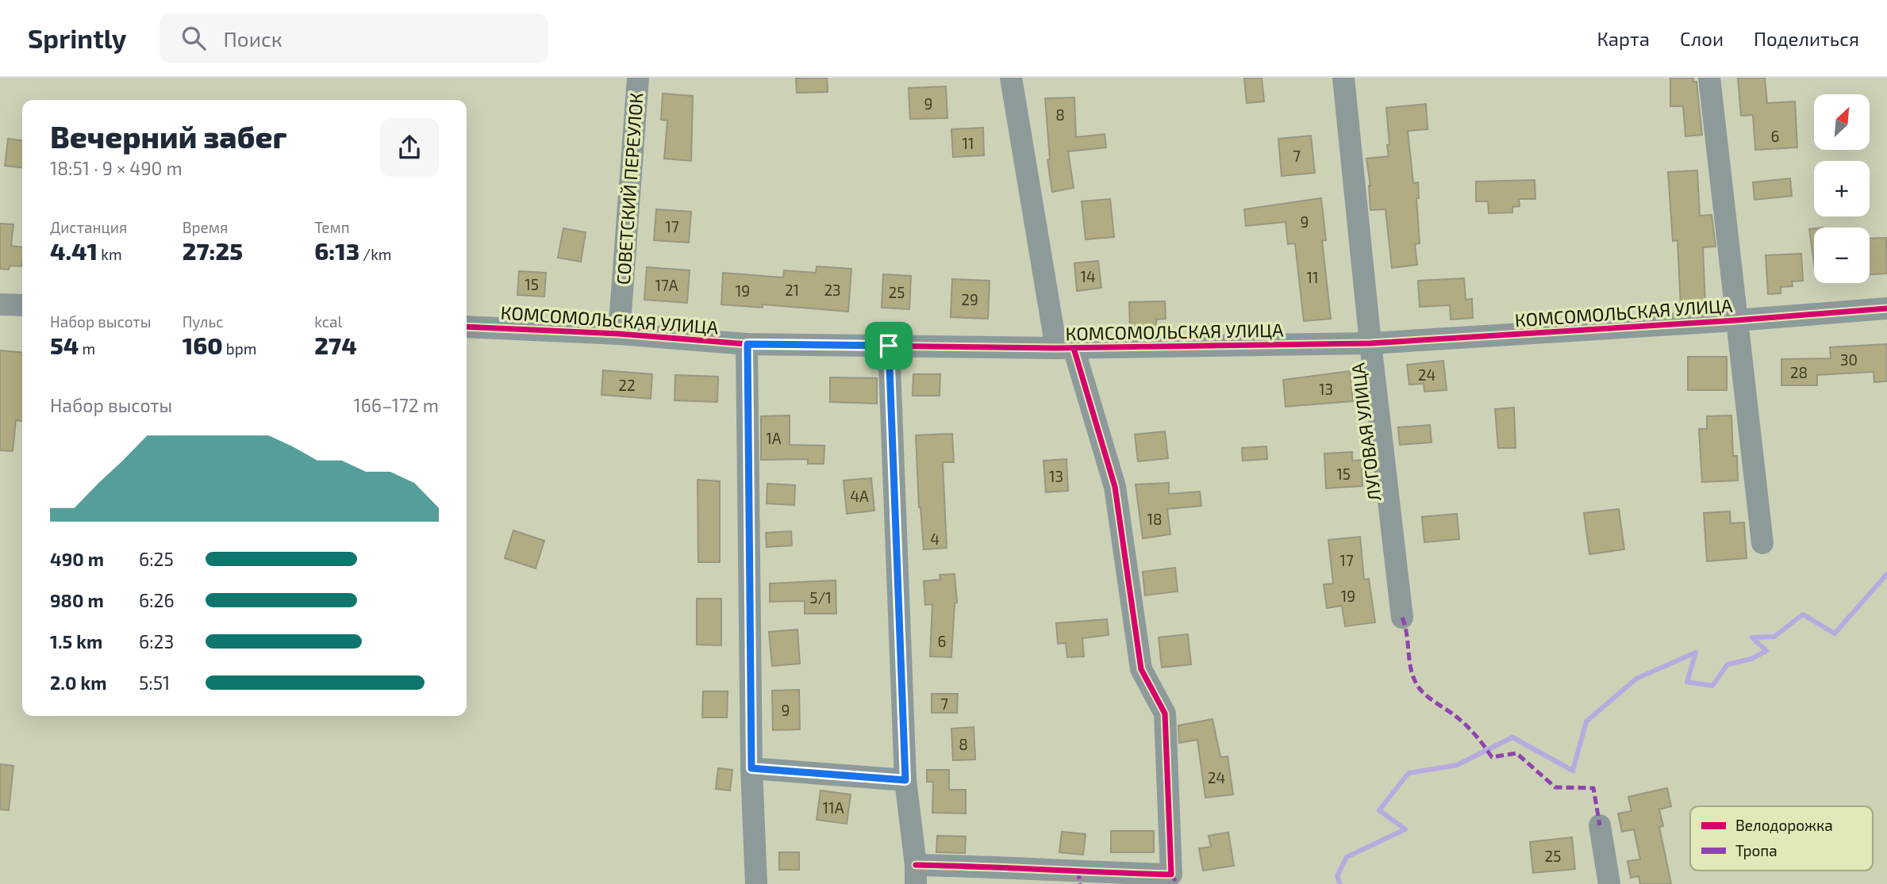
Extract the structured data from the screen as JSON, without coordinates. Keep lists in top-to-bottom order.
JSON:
{
  "streets": {
    "street": ["СОВЕТСКИЙ ПЕРЕУЛОК", "КОМСОМОЛЬСКАЯ УЛИЦА", "ЛУГОВАЯ УЛИЦА"]
  },
  "crossings": [
    ["СОВЕТСКИЙ ПЕРЕУЛОК", "КОМСОМОЛЬСКАЯ УЛИЦА"],
    ["КОМСОМОЛЬСКАЯ УЛИЦА", "ЛУГОВАЯ УЛИЦА"]
  ],
  "house_numbers": [
    "9",
    "8",
    "6",
    "11",
    "7",
    "9",
    "17",
    "14",
    "11",
    "15",
    "17А",
    "21",
    "23",
    "19",
    "25",
    "29",
    "30",
    "28",
    "24",
    "22",
    "13",
    "1А",
    "15",
    "13",
    "4А",
    "18",
    "4",
    "17",
    "19",
    "5/1",
    "6",
    "7",
    "9",
    "8",
    "24",
    "11А",
    "25"
  ],
  "legend": ["Велодорожка", "Тропа"],
  "north": "top right",
  "page": {
    "header": "Sprintly",
    "search": "Поиск",
    "nav": ["Карта", "Слои", "Поделиться"],
    "map_buttons": ["+", "−"],
    "heading": ["Вечерний забег", "18:51 · 9 × 490 m"],
    "stats": [
      ["Дистанция", "4.41 km"],
      ["Время", "27:25"],
      ["Темп", "6:13 /km"],
      ["Набор высоты", "54 m"],
      ["Пульс", "160 bpm"],
      ["kcal", "274"]
    ],
    "chart": ["Набор высоты", "166–172 m"],
    "list": [
      {
        "name": "490 m",
        "note": "6:25"
      },
      {
        "name": "980 m",
        "note": "6:26"
      },
      {
        "name": "1.5 km",
        "note": "6:23"
      },
      {
        "name": "2.0 km",
        "note": "5:51"
      }
    ]
  }
}
